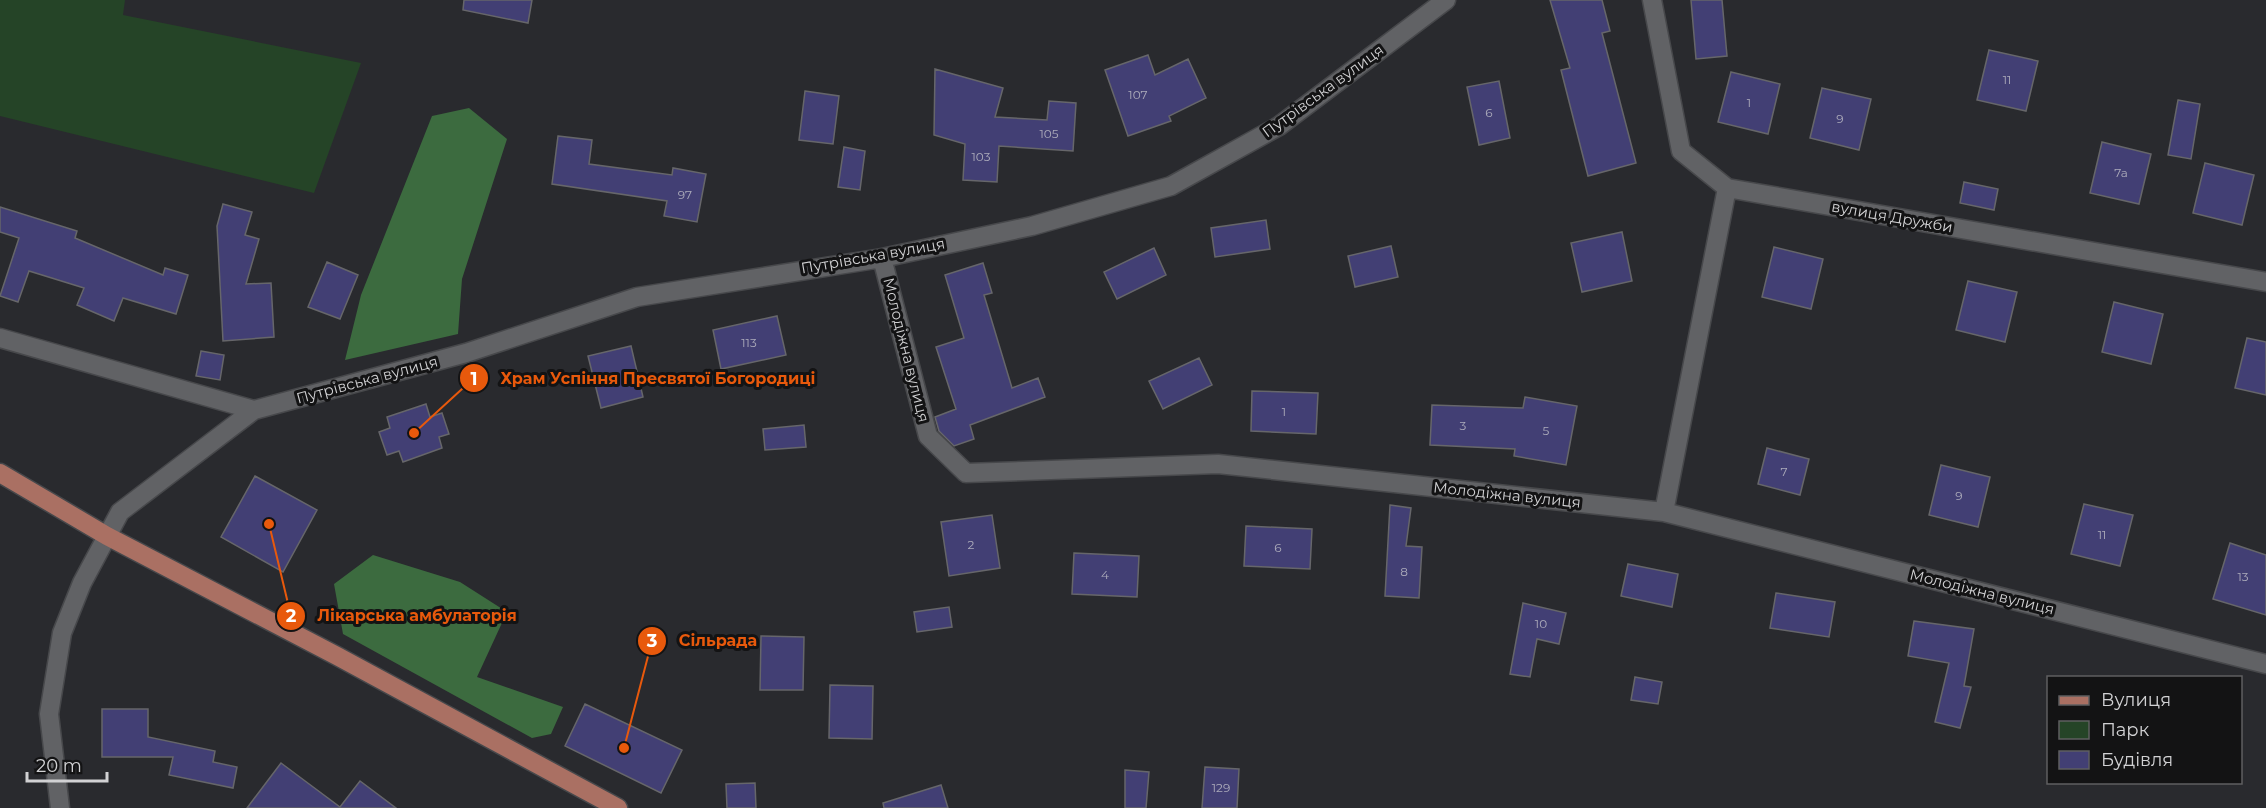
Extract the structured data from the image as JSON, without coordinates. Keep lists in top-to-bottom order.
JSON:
{
  "streets": {
    "street": ["Путрівська вулиця", "вулиця Дружби", "Молодіжна вулиця"]
  },
  "crossings": [
    ["Путрівська вулиця", "Молодіжна вулиця"]
  ],
  "places": ["Храм Успіння Пресвятої Богородиці", "Лікарська амбулаторія", "Сільрада"],
  "house_numbers": [
    "11",
    "107",
    "1",
    "6",
    "9",
    "105",
    "103",
    "7а",
    "97",
    "113",
    "1",
    "3",
    "5",
    "7",
    "9",
    "11",
    "2",
    "6",
    "8",
    "4",
    "13",
    "10",
    "129"
  ],
  "legend": ["Вулиця", "Парк", "Будівля"],
  "scale_bar": "20 m"
}
